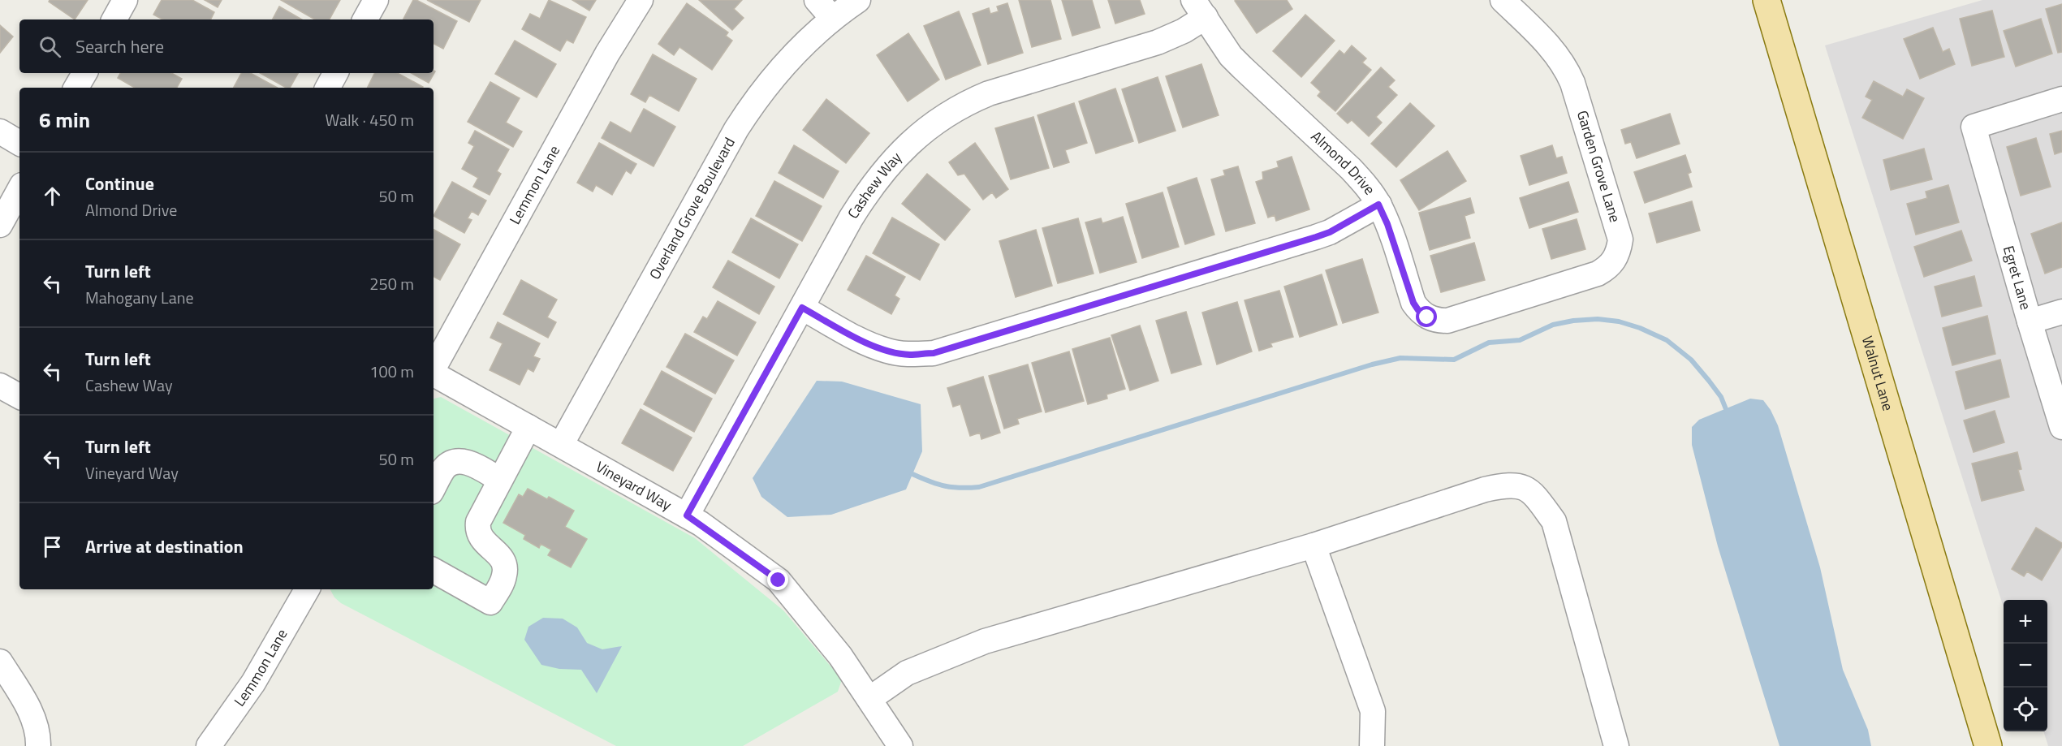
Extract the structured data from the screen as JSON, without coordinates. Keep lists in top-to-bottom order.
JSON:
{
  "streets": {
    "main road": ["Walnut Lane"],
    "street": [
      "Almond Drive",
      "Garden Grove Lane",
      "Lemmon Lane",
      "Cashew Way",
      "Overland Grove Boulevard",
      "Egret Lane",
      "Vineyard Way"
    ]
  },
  "crossings": [
    ["Almond Drive", "Garden Grove Lane"],
    ["Almond Drive", "Cashew Way"],
    ["Cashew Way", "Vineyard Way"],
    ["Overland Grove Boulevard", "Vineyard Way"]
  ],
  "page": {
    "search": "Search here",
    "heading": ["6 min", "Walk · 450 m"],
    "list": [
      ["Continue", "Almond Drive", "50 m"],
      ["Turn left", "Mahogany Lane", "250 m"],
      ["Turn left", "Cashew Way", "100 m"],
      ["Turn left", "Vineyard Way", "50 m"],
      "Arrive at destination"
    ],
    "map_buttons": ["+", "−"]
  }
}
